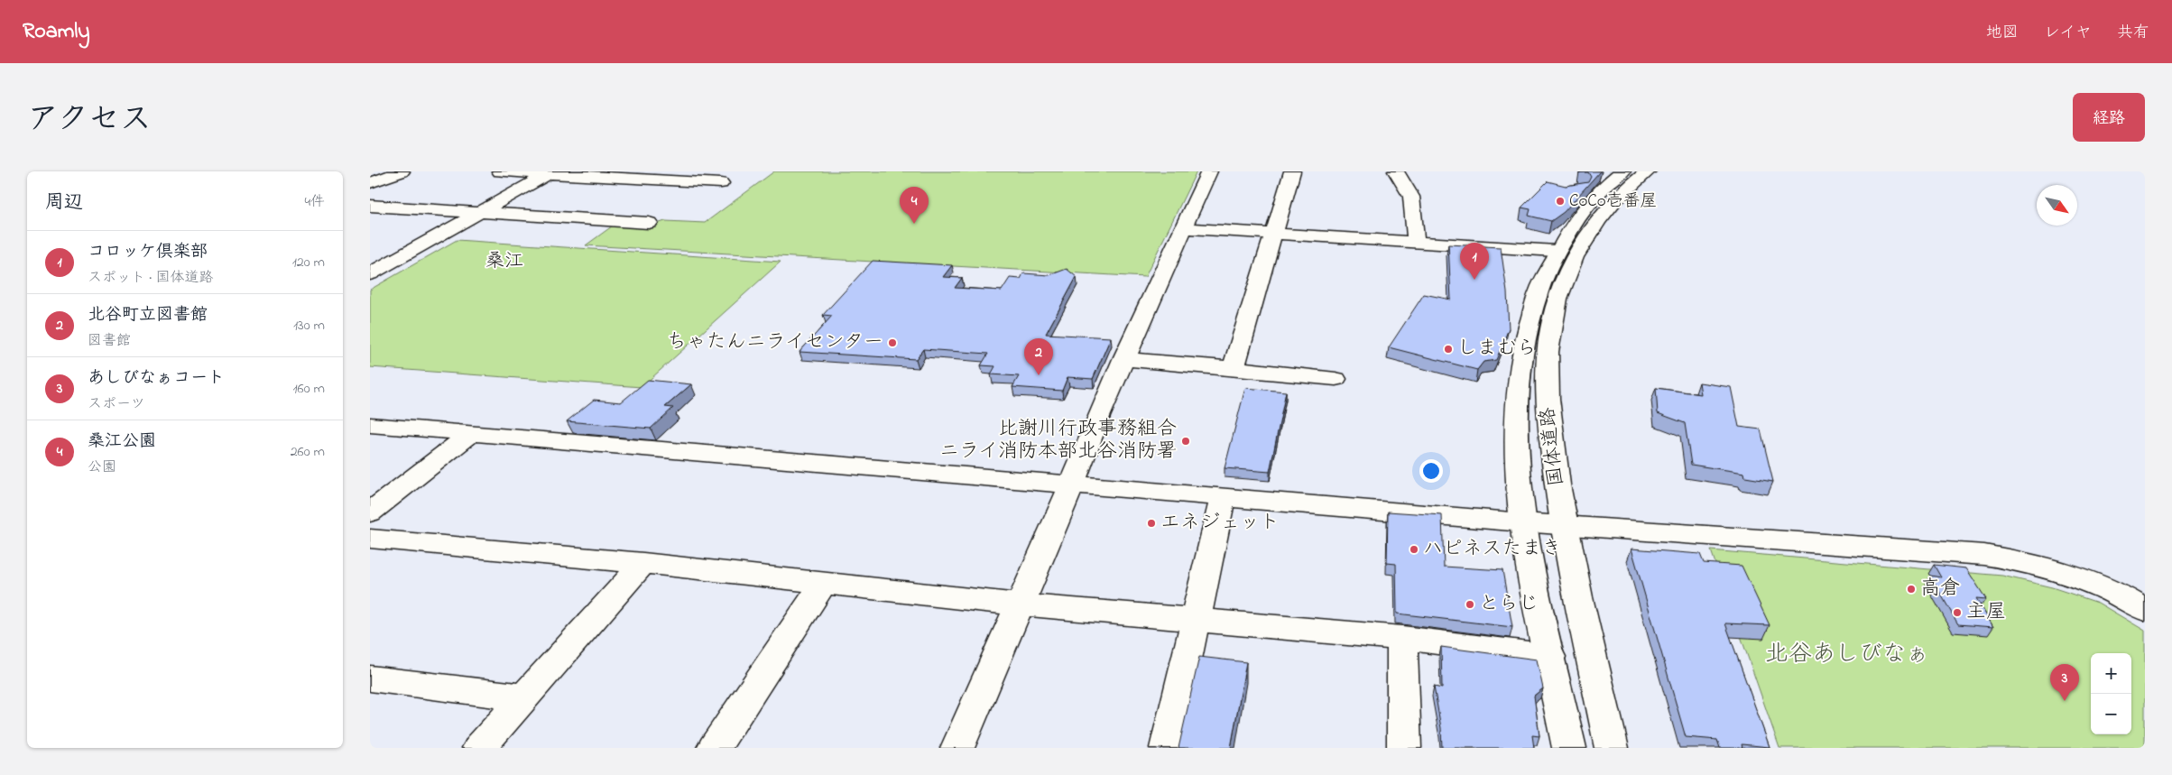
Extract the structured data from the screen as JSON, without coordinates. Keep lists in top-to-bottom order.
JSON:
{
  "streets": {
    "street": ["国体道路"]
  },
  "districts": ["桑江"],
  "parks": ["北谷あしびなぁ"],
  "places": [
    "CoCo壱番屋",
    "ちゃたんニライセンター",
    "しまむら",
    "比謝川行政事務組合 ニライ消防本部北谷消防署",
    "エネジェット",
    "ハピネスたまき",
    "高倉",
    "とらじ",
    "主屋"
  ],
  "north": "bottom right",
  "page": {
    "header": "Roamly",
    "nav": ["地図", "レイヤ", "共有"],
    "title": "アクセス",
    "buttons": "経路",
    "heading": ["周辺", "4件"],
    "pins": [
      "4",
      "1",
      "2",
      "3"
    ],
    "list": [
      {
        "mark": "1",
        "name": "コロッケ倶楽部",
        "note": "スポット · 国体道路",
        "value": "120 m"
      },
      {
        "mark": "2",
        "name": "北谷町立図書館",
        "note": "図書館",
        "value": "130 m"
      },
      {
        "mark": "3",
        "name": "あしびなぁコート",
        "note": "スポーツ",
        "value": "160 m"
      },
      {
        "mark": "4",
        "name": "桑江公園",
        "note": "公園",
        "value": "260 m"
      }
    ],
    "map_buttons": ["+", "−"]
  }
}
